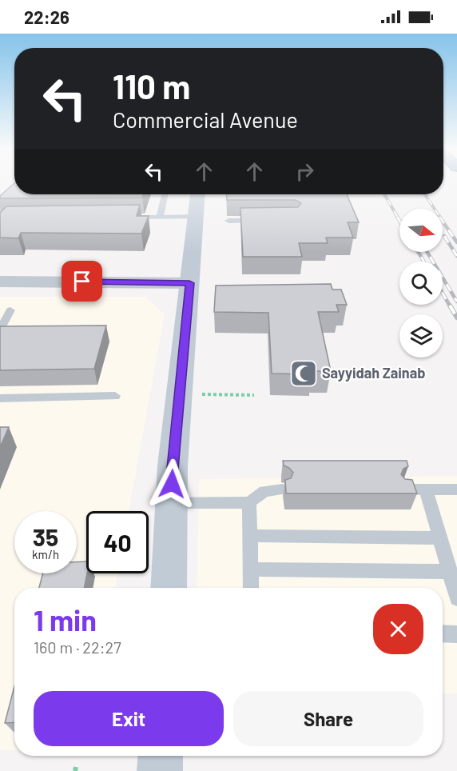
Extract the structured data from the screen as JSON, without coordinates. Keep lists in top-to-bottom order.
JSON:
{
  "places": {
    "mosque": ["Sayyidah Zainab"]
  },
  "north": "right",
  "page": {
    "status": "22:26",
    "turn": ["110 m", "Commercial Avenue"],
    "speed": "35 km/h",
    "limit": "40",
    "heading": ["1 min", "160 m · 22:27"],
    "buttons": ["Exit", "Share"]
  }
}
